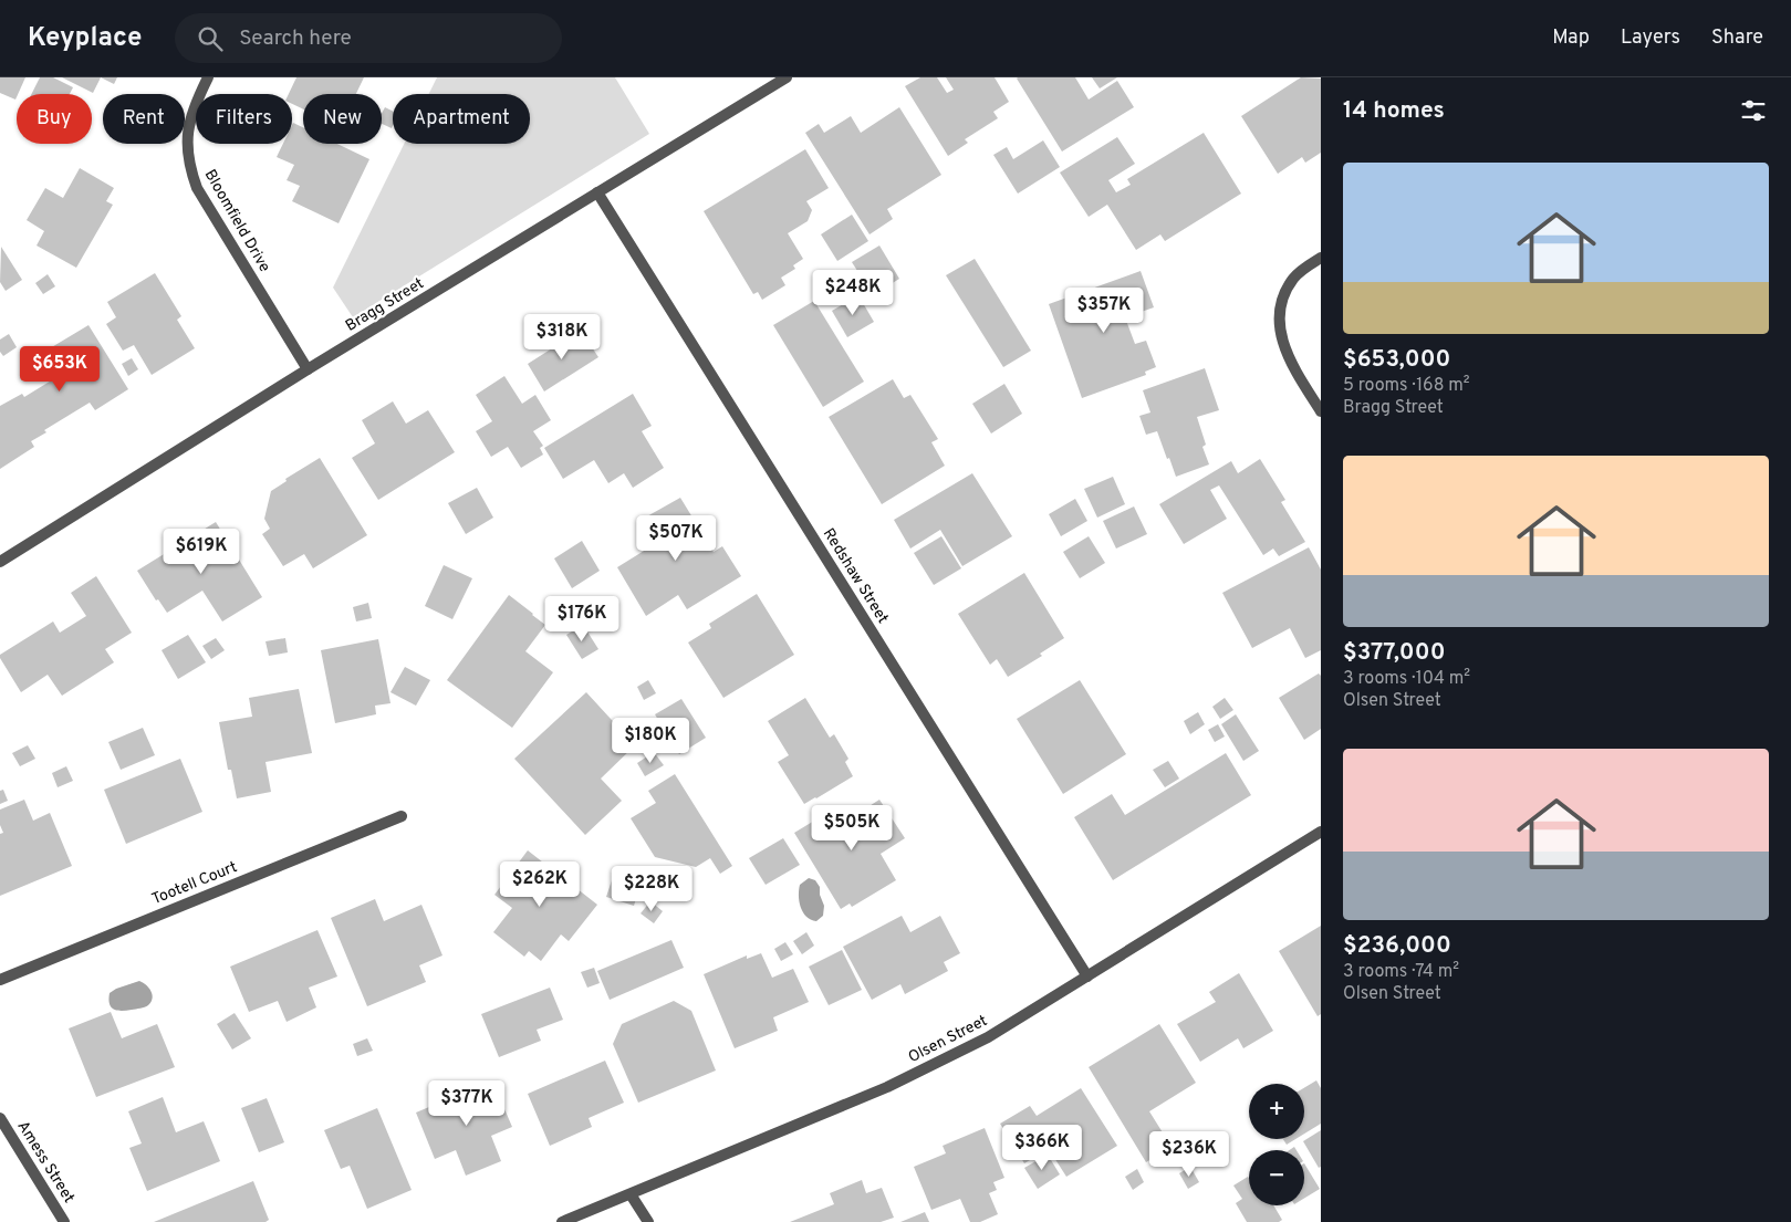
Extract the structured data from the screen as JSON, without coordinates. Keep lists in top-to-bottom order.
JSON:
{
  "streets": {
    "street": [
      "Bloomfield Drive",
      "Bragg Street",
      "Redshaw Street",
      "Tootell Court",
      "Olsen Street",
      "Amess Street"
    ]
  },
  "crossings": [
    ["Bloomfield Drive", "Bragg Street"],
    ["Bragg Street", "Redshaw Street"],
    ["Redshaw Street", "Olsen Street"]
  ],
  "page": {
    "header": "Keyplace",
    "search": "Search here",
    "nav": ["Map", "Layers", "Share"],
    "heading": "14 homes",
    "chip": [
      "Buy",
      "Rent",
      "Filters",
      "New",
      "Apartment"
    ],
    "list": [
      {
        "name": "$653,000",
        "note": "5 rooms · 168 m² · Bragg Street"
      },
      {
        "name": "$377,000",
        "note": "3 rooms · 104 m² · Olsen Street"
      },
      {
        "name": "$236,000",
        "note": "3 rooms · 74 m² · Olsen Street"
      }
    ],
    "price": [
      "$248K",
      "$357K",
      "$318K",
      "$653K",
      "$507K",
      "$619K",
      "$176K",
      "$180K",
      "$505K",
      "$262K",
      "$228K",
      "$377K",
      "$366K",
      "$236K"
    ],
    "map_buttons": ["+", "−"]
  }
}
